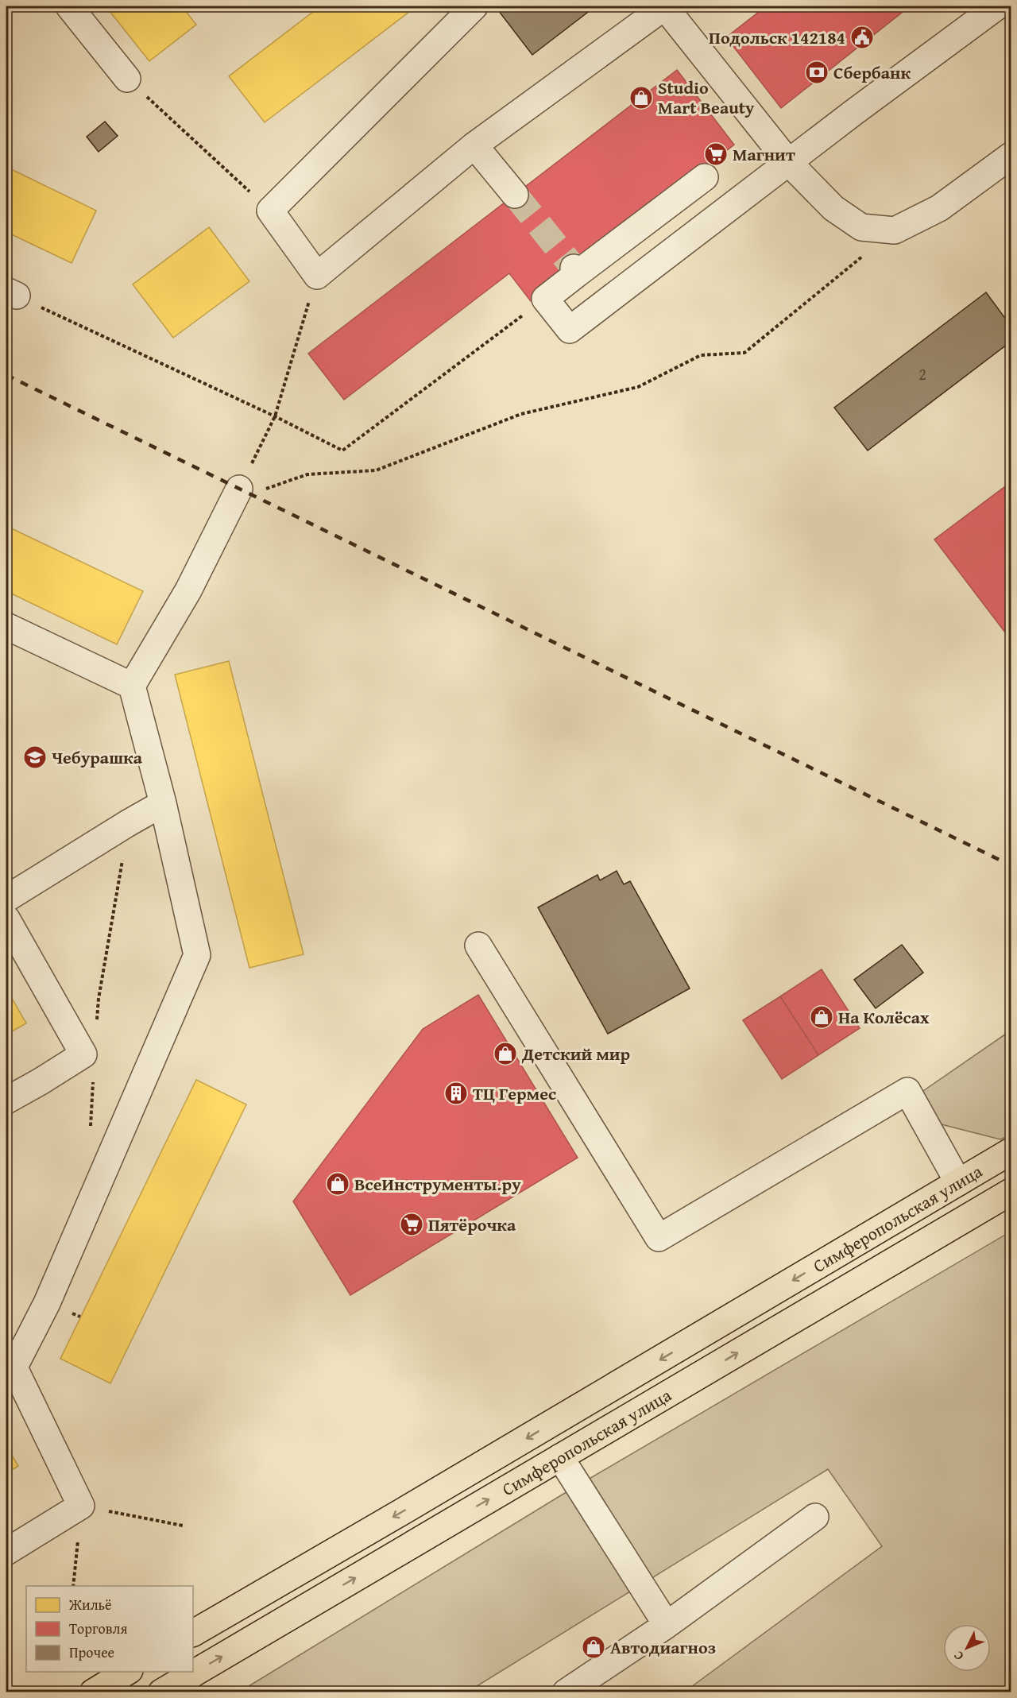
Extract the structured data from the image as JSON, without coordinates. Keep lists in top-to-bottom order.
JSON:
{
  "streets": {
    "main road": ["Симферопольская улица"]
  },
  "places": {
    "public building": ["Подольск 142184"],
    "bank": ["Сбербанк"],
    "shop": [
      "Studio Mart Beauty",
      "На Колёсах",
      "Детский мир",
      "ВсеИнструменты.ру",
      "Автодиагноз"
    ],
    "supermarket": ["Магнит", "Пятёрочка"],
    "school or university": ["Чебурашка"],
    "building": ["ТЦ Гермес"]
  },
  "house_numbers": ["2"],
  "legend": ["Жильё", "Торговля", "Прочее"],
  "north": "bottom left"
}
